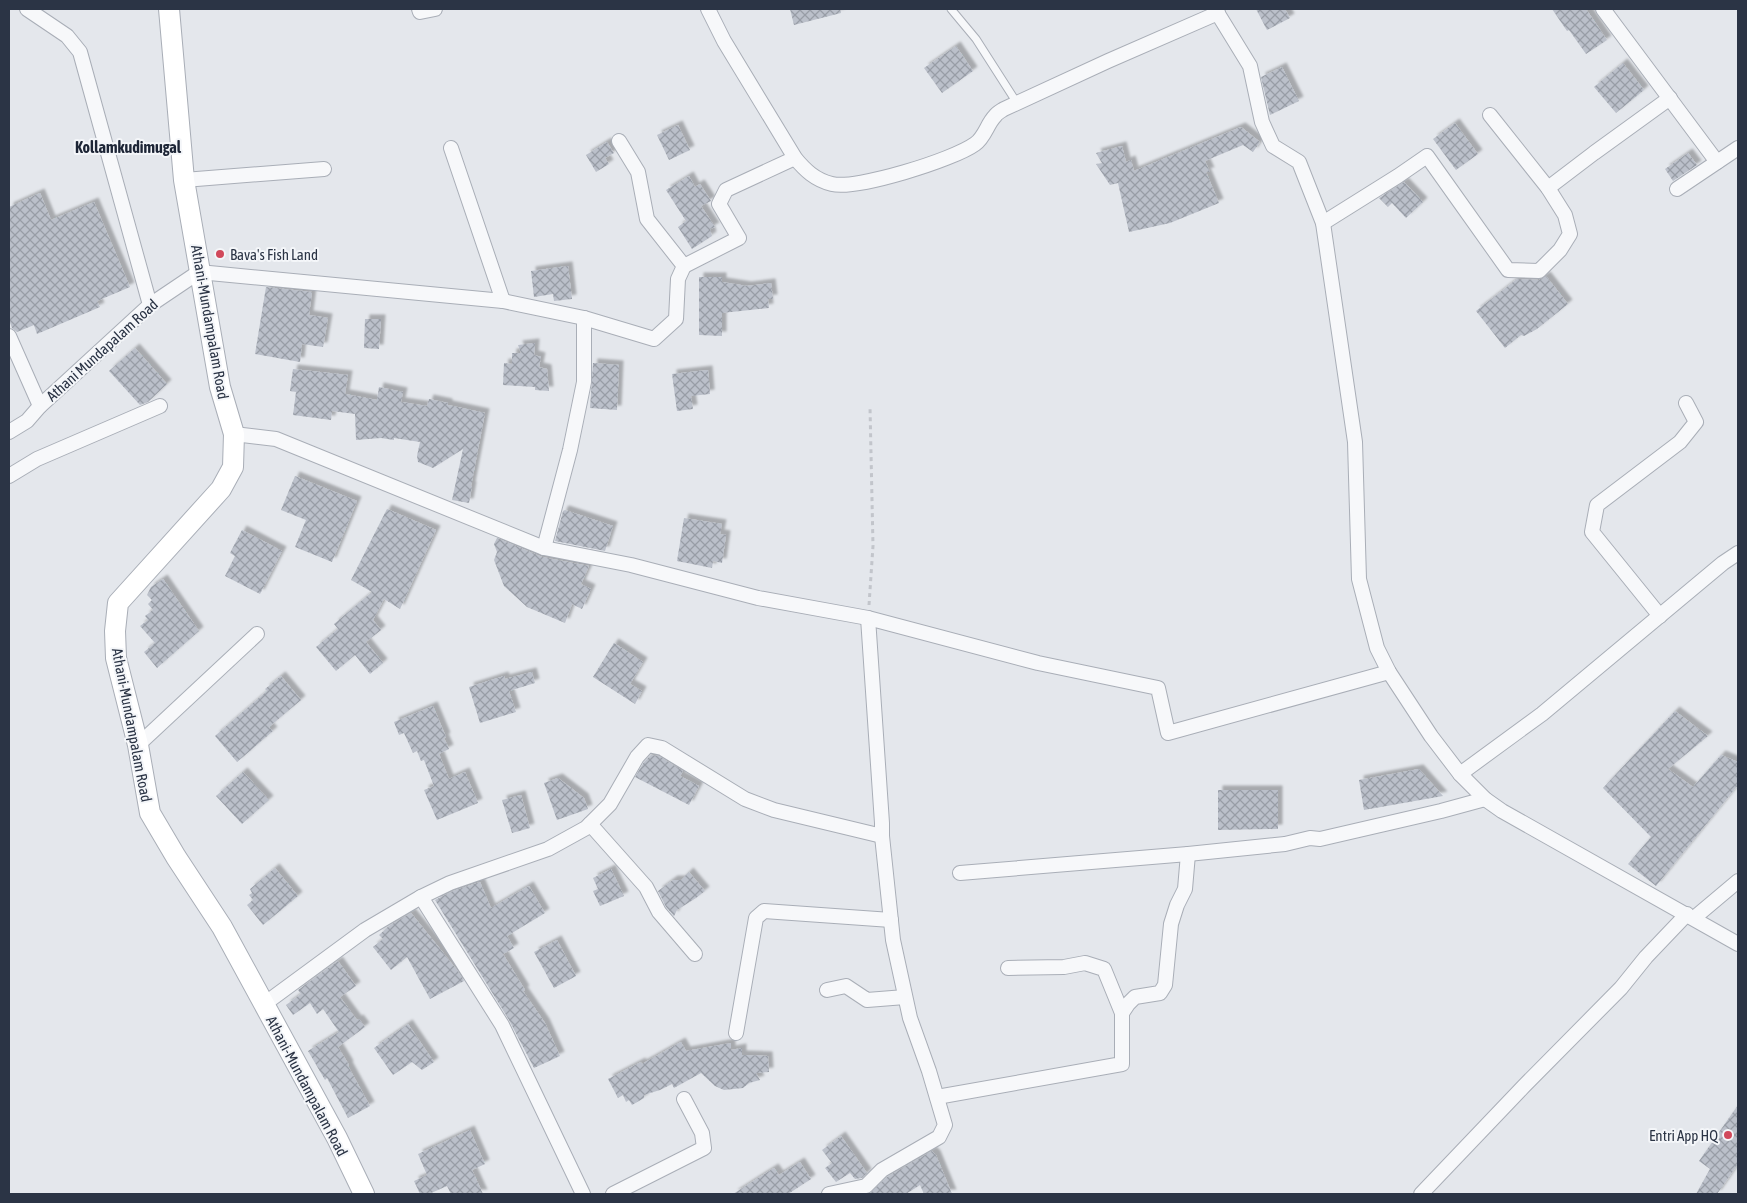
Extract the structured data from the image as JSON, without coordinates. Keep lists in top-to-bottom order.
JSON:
{
  "streets": {
    "street": ["Athani-Mundampalam Road", "Athani Mundapalam Road"]
  },
  "crossings": [
    ["Athani-Mundampalam Road", "Athani Mundapalam Road"]
  ],
  "districts": ["Kollamkudimugal"],
  "places": ["Bava's Fish Land", "Entri App HQ"]
}
